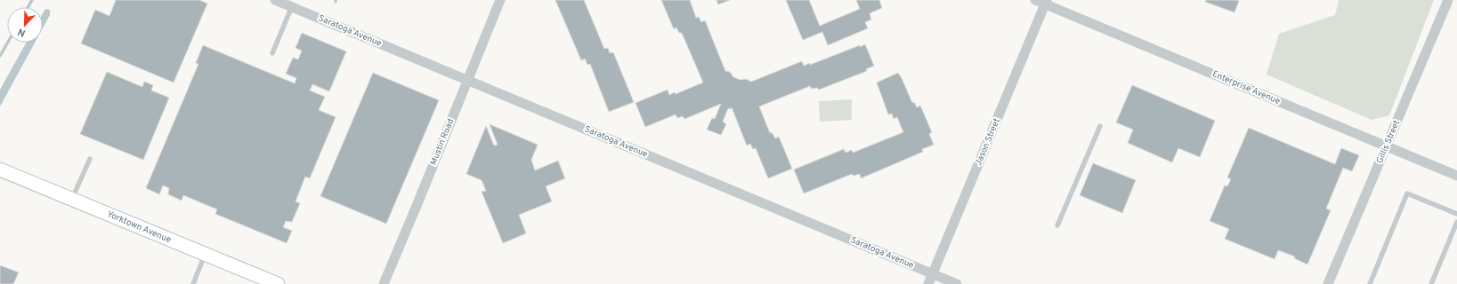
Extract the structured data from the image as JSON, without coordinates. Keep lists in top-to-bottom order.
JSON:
{
  "streets": {
    "main road": ["Yorktown Avenue"],
    "street": [
      "Saratoga Avenue",
      "Enterprise Avenue",
      "Mustin Road",
      "Jason Street",
      "Gillis Street"
    ]
  },
  "crossings": [
    ["Saratoga Avenue", "Mustin Road"],
    ["Saratoga Avenue", "Jason Street"],
    ["Enterprise Avenue", "Jason Street"],
    ["Enterprise Avenue", "Gillis Street"]
  ],
  "north": "bottom left"
}
